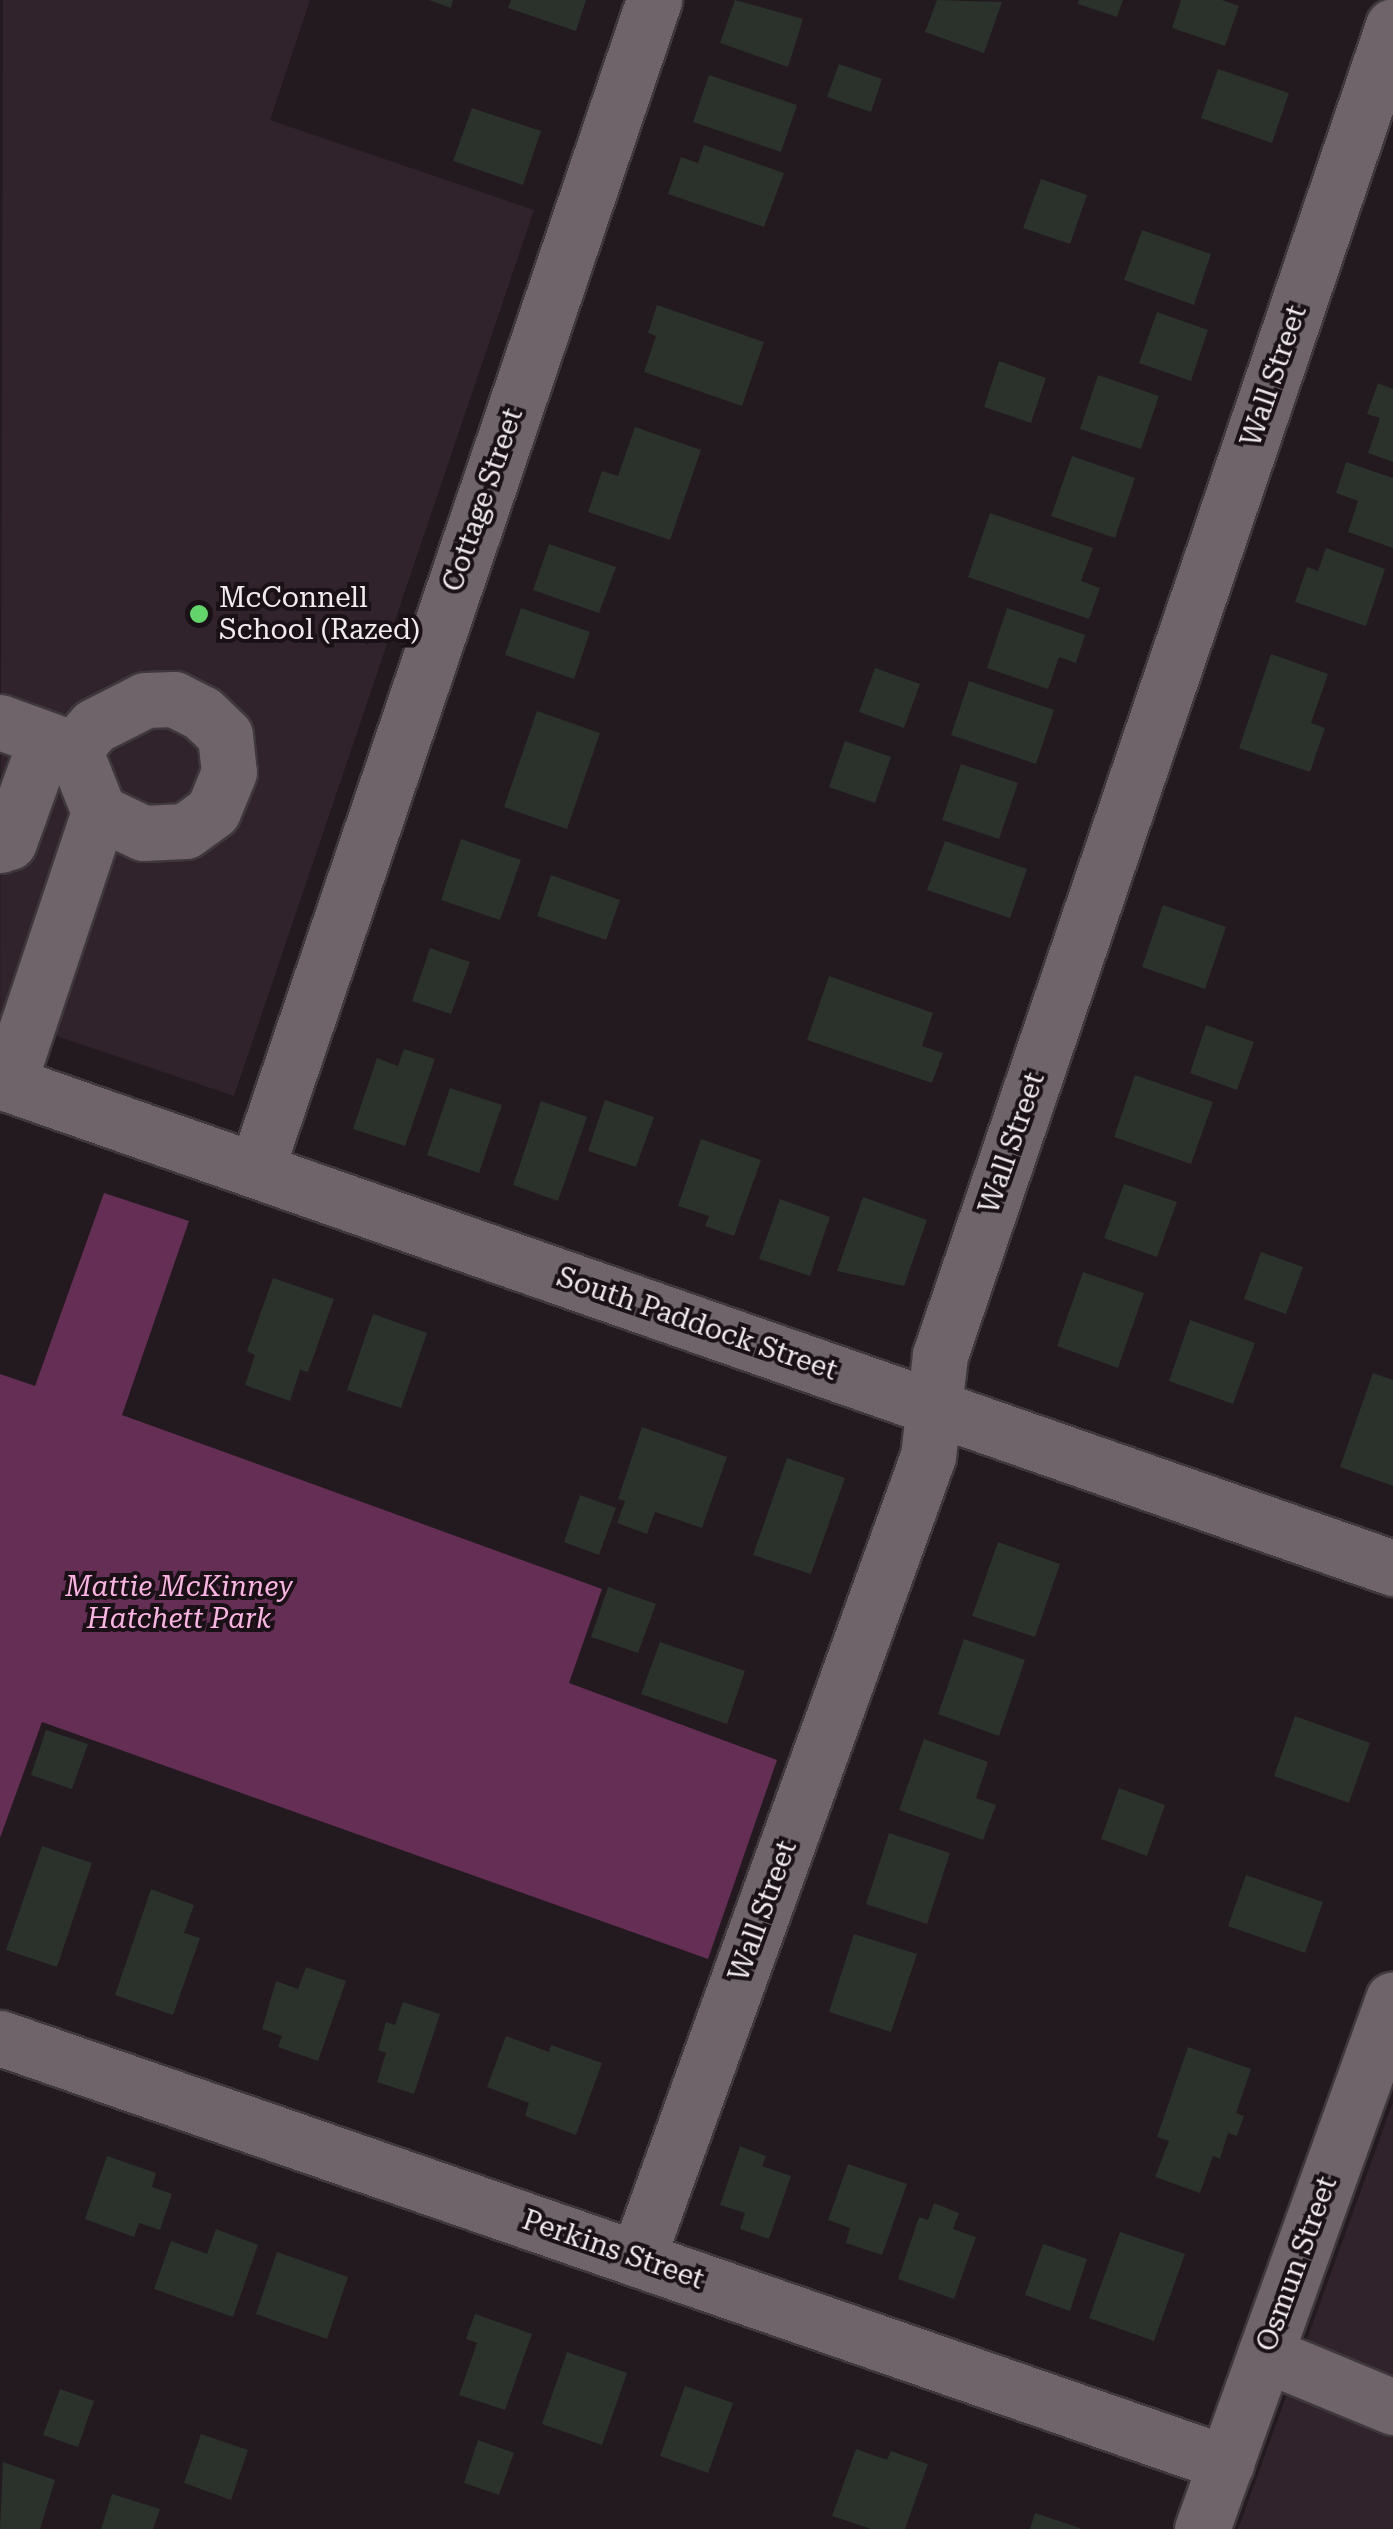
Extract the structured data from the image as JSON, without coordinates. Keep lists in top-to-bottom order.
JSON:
{
  "streets": {
    "street": [
      "Wall Street",
      "Cottage Street",
      "South Paddock Street",
      "Perkins Street",
      "Osmun Street"
    ]
  },
  "crossings": [
    ["Wall Street", "South Paddock Street"],
    ["Wall Street", "Perkins Street"],
    ["Cottage Street", "South Paddock Street"],
    ["Perkins Street", "Osmun Street"]
  ],
  "parks": ["Mattie McKinney Hatchett Park"],
  "places": ["McConnell School (Razed)"]
}
